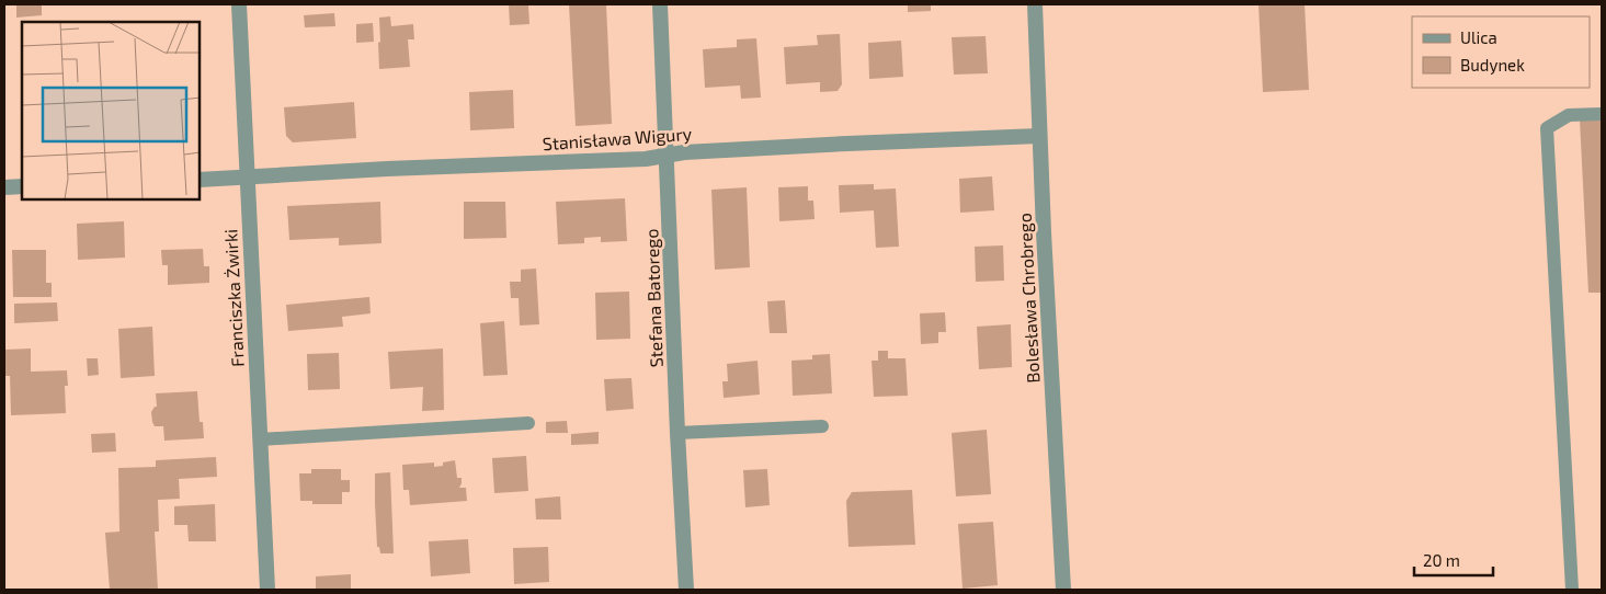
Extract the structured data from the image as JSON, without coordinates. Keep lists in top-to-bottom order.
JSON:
{
  "streets": {
    "street": [
      "Stanisława Wigury",
      "Franciszka Żwirki",
      "Stefana Batorego",
      "Bolesława Chrobrego"
    ]
  },
  "crossings": [
    ["Stanisława Wigury", "Franciszka Żwirki"],
    ["Stanisława Wigury", "Stefana Batorego"],
    ["Stanisława Wigury", "Bolesława Chrobrego"]
  ],
  "legend": ["Ulica", "Budynek"],
  "scale_bar": "20 m"
}
